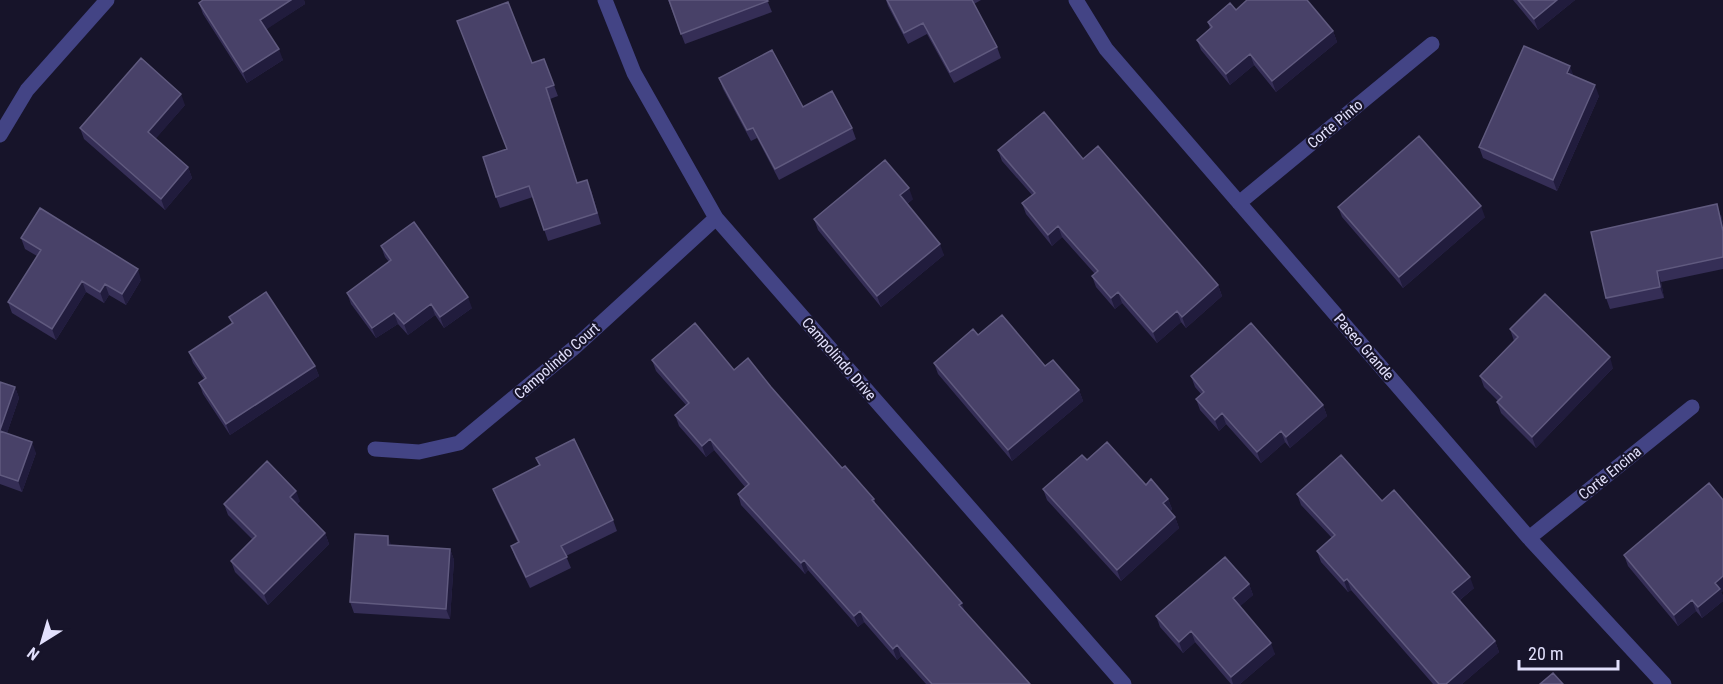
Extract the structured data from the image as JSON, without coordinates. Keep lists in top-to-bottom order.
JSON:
{
  "streets": {
    "street": [
      "Corte Pinto",
      "Paseo Grande",
      "Campolindo Drive",
      "Campolindo Court",
      "Corte Encina"
    ]
  },
  "crossings": [
    ["Corte Pinto", "Paseo Grande"],
    ["Paseo Grande", "Corte Encina"],
    ["Campolindo Drive", "Campolindo Court"]
  ],
  "scale_bar": "20 m",
  "north": "bottom left"
}
